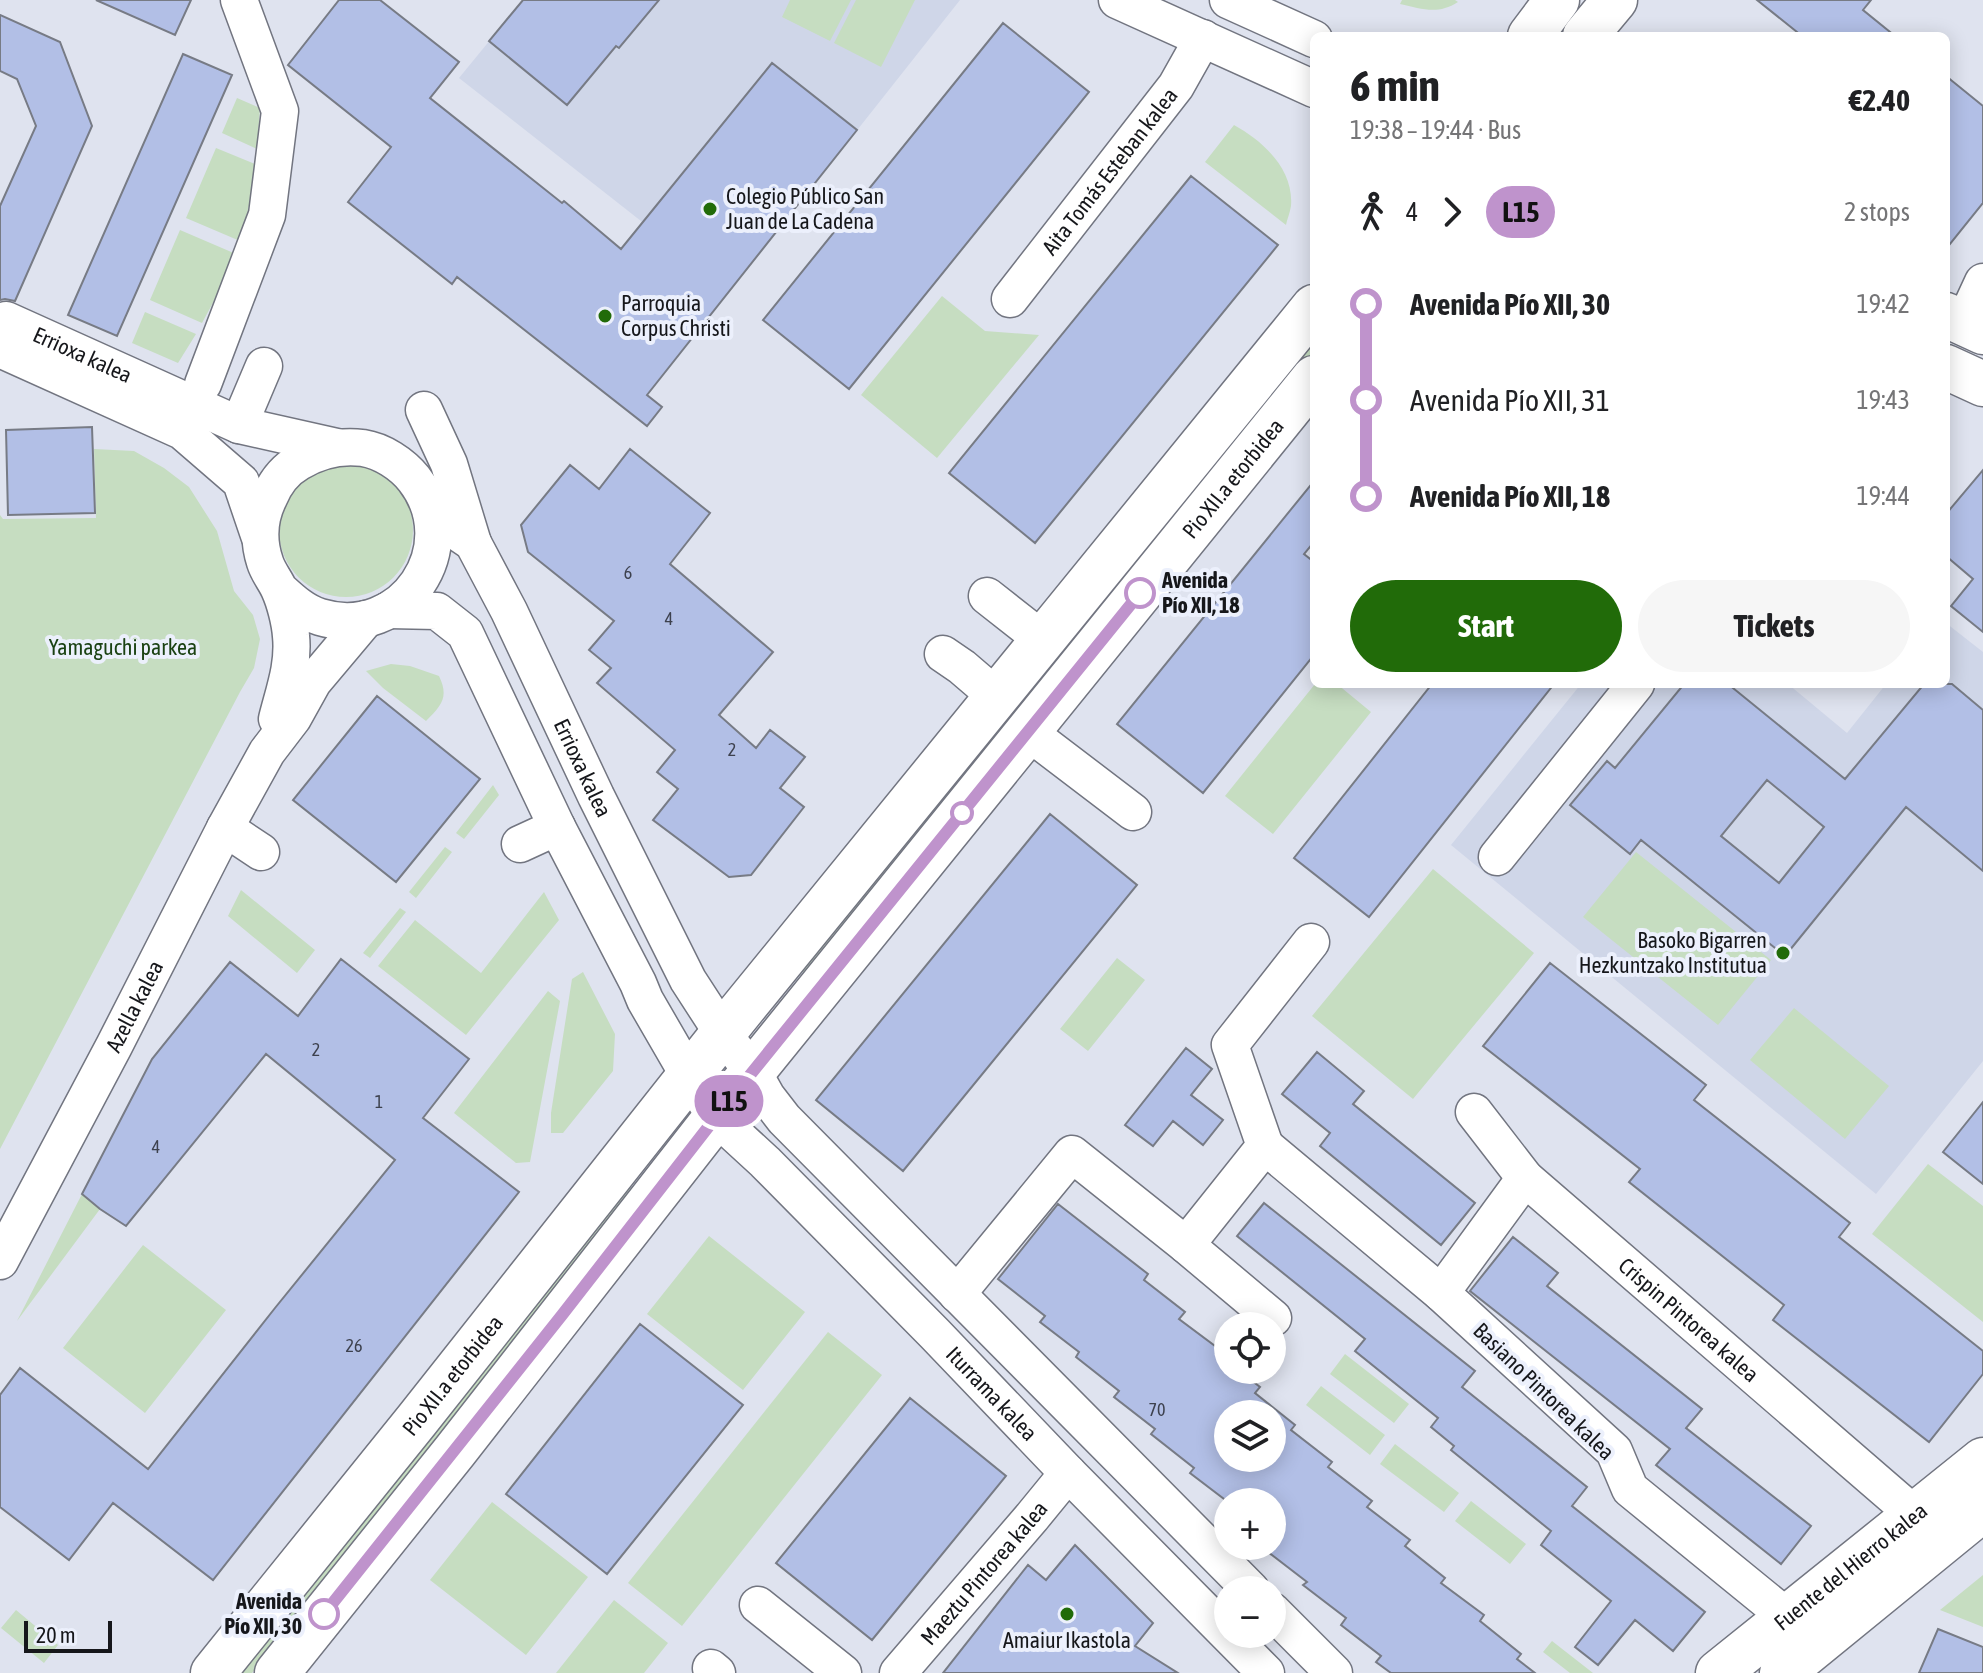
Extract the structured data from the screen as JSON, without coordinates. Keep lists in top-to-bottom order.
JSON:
{
  "streets": {
    "main road": ["Pio XII.a etorbidea", "Fuente del Hierro kalea"],
    "street": [
      "Aita Tomás Esteban kalea",
      "Errioxa kalea",
      "Azella kalea",
      "Crispin Pintorea kalea",
      "Basiano Pintorea kalea",
      "Iturrama kalea",
      "Maeztu Pintorea kalea"
    ]
  },
  "crossings": [
    ["Errioxa kalea", "Pio XII.a etorbidea"],
    ["Errioxa kalea", "Azella kalea"],
    ["Pio XII.a etorbidea", "Iturrama kalea"],
    ["Crispin Pintorea kalea", "Fuente del Hierro kalea"],
    ["Basiano Pintorea kalea", "Fuente del Hierro kalea"],
    ["Iturrama kalea", "Maeztu Pintorea kalea"]
  ],
  "parks": ["Yamaguchi parkea"],
  "places": [
    "Colegio Público San Juan de La Cadena",
    "Parroquia Corpus Christi",
    "Avenida Pío XII, 18",
    "Basoko Bigarren Hezkuntzako Institutua",
    "Avenida Pío XII, 30",
    "Amaiur Ikastola"
  ],
  "lines": ["bus line L15"],
  "house_numbers": [
    "6",
    "4",
    "2",
    "2",
    "1",
    "4",
    "26",
    "70"
  ],
  "scale_bar": "20 m",
  "page": {
    "on_map": "L15",
    "heading": ["6 min", "19:38 – 19:44 · Bus", "€2.40"],
    "legs": ["4", "L15", "2 stops"],
    "list": [
      {
        "name": "Avenida Pío XII, 30",
        "value": "19:42"
      },
      {
        "name": "Avenida Pío XII, 31",
        "value": "19:43"
      },
      {
        "name": "Avenida Pío XII, 18",
        "value": "19:44"
      }
    ],
    "buttons": ["Start", "Tickets"],
    "map_buttons": ["+", "−"],
    "scale": "20 m"
  }
}
